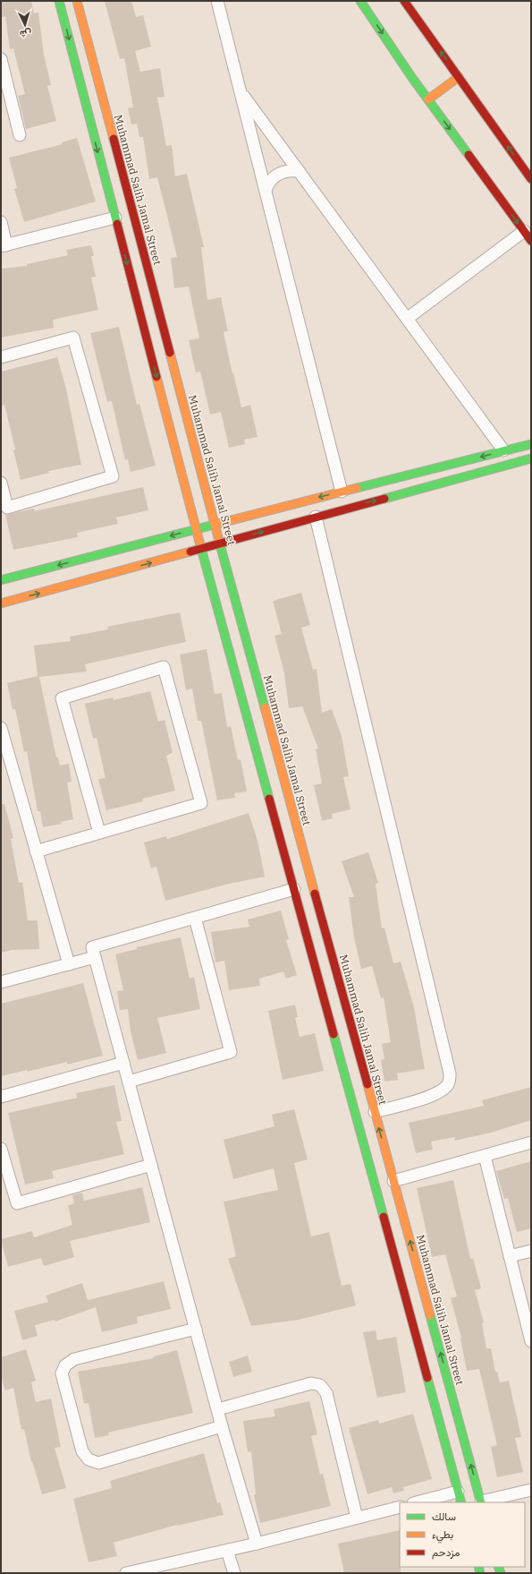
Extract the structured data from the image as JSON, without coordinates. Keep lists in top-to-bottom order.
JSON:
{
  "streets": {
    "street": ["Muhammad Salih Jamal Street"]
  },
  "legend": ["سالك", "بطيء", "مزدحم"],
  "north": "bottom"
}
